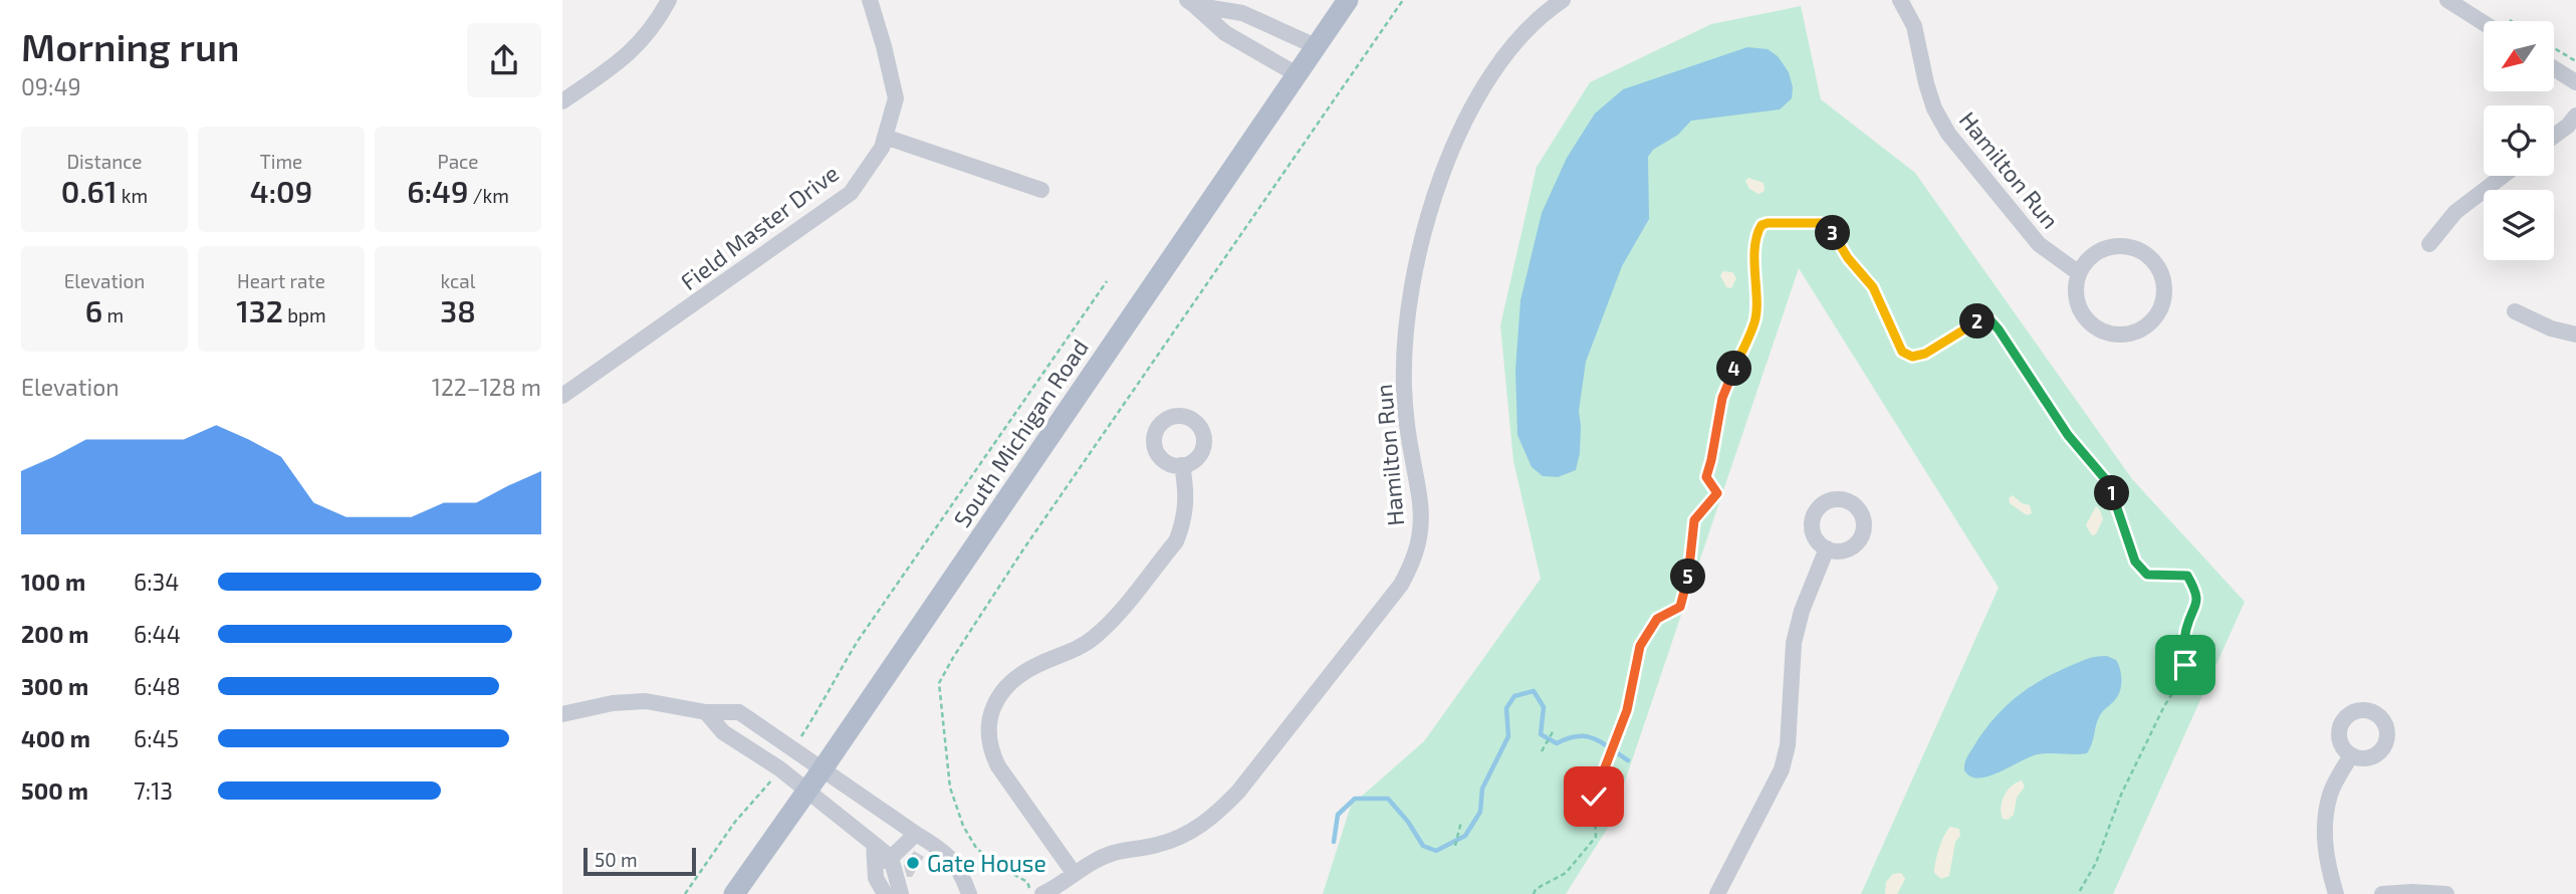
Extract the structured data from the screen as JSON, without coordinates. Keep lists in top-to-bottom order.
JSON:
{
  "streets": {
    "main road": ["South Michigan Road"],
    "street": ["Hamilton Run", "Field Master Drive"]
  },
  "places": ["Gate House"],
  "scale_bar": "50 m",
  "north": "bottom left",
  "page": {
    "heading": ["Morning run", "09:49"],
    "stats": [
      ["Distance", "0.61 km"],
      ["Time", "4:09"],
      ["Pace", "6:49 /km"],
      ["Elevation", "6 m"],
      ["Heart rate", "132 bpm"],
      ["kcal", "38"]
    ],
    "pins": [
      "3",
      "2",
      "4",
      "1",
      "5"
    ],
    "chart": ["Elevation", "122–128 m"],
    "list": [
      {
        "name": "100 m",
        "note": "6:34"
      },
      {
        "name": "200 m",
        "note": "6:44"
      },
      {
        "name": "300 m",
        "note": "6:48"
      },
      {
        "name": "400 m",
        "note": "6:45"
      },
      {
        "name": "500 m",
        "note": "7:13"
      }
    ],
    "scale": "50 m"
  }
}
